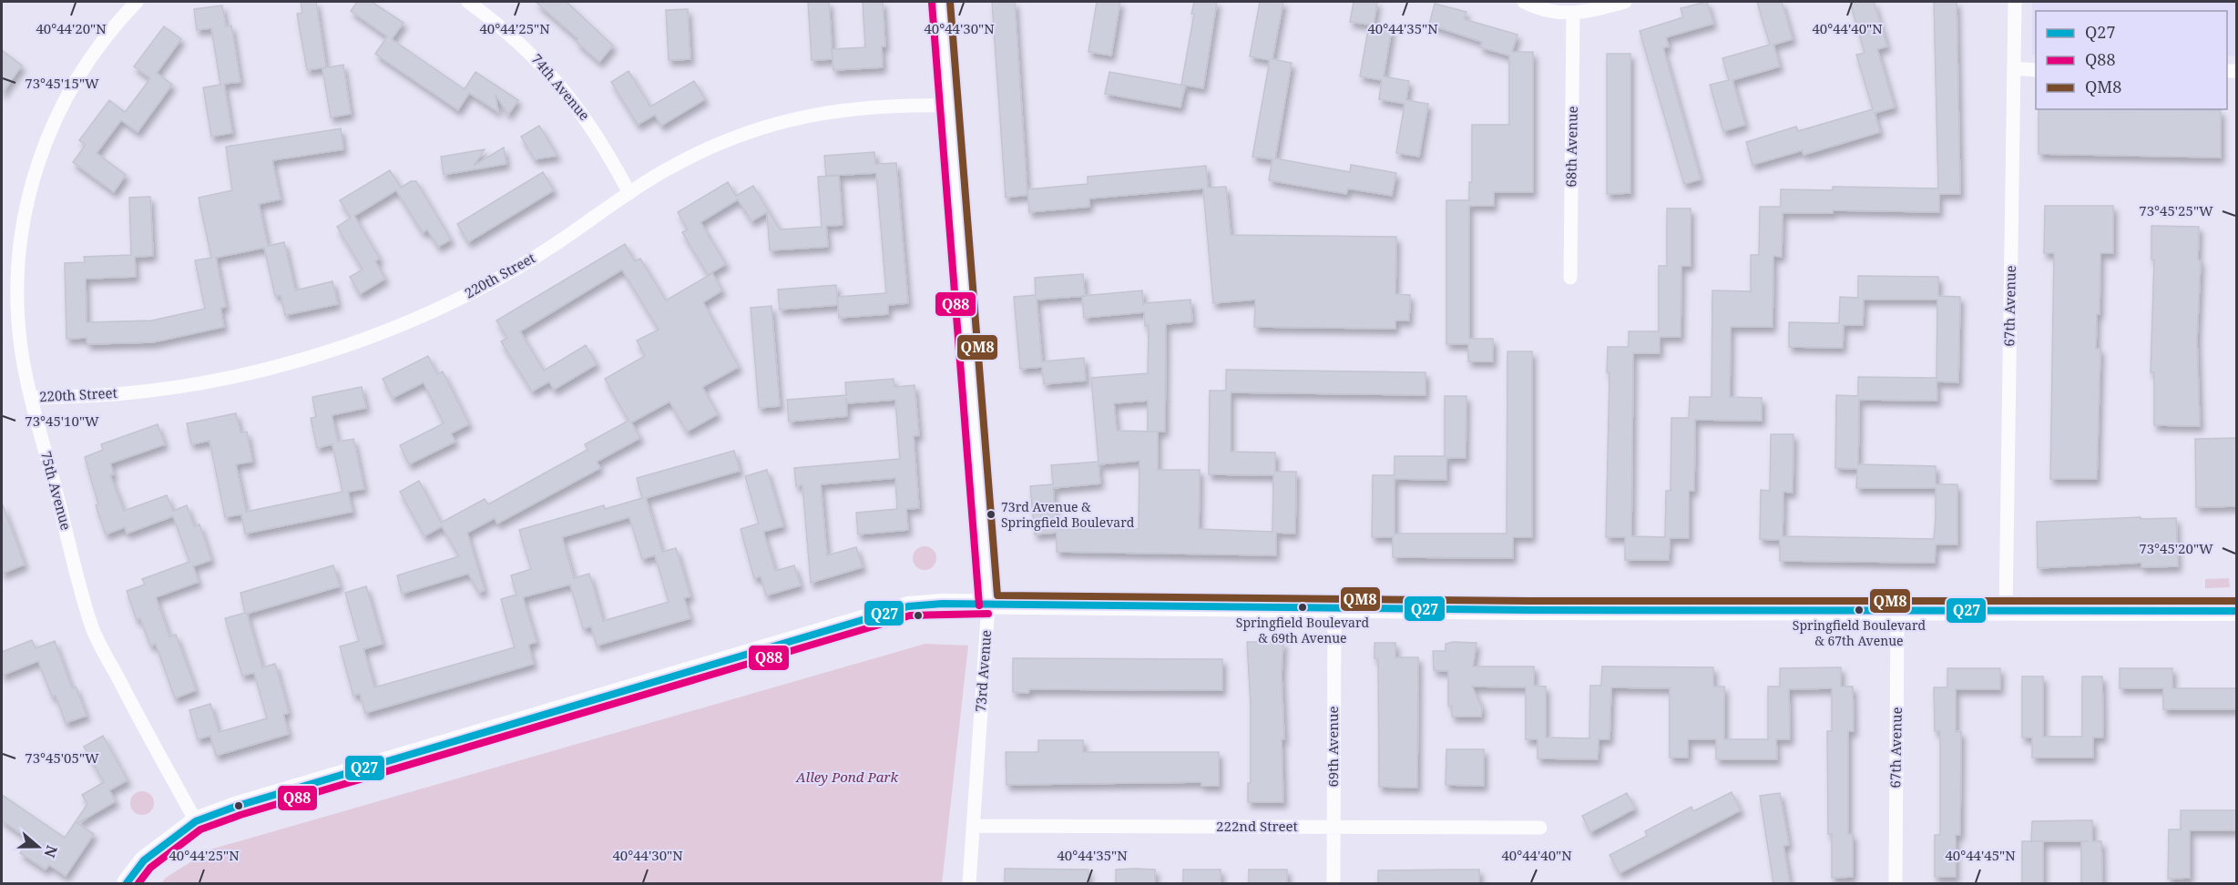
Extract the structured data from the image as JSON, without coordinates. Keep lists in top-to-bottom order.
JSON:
{
  "streets": {
    "main road": ["73rd Avenue"],
    "street": [
      "74th Avenue",
      "68th Avenue",
      "220th Street",
      "67th Avenue",
      "75th Avenue",
      "69th Avenue",
      "222nd Street"
    ]
  },
  "crossings": [
    ["74th Avenue", "220th Street"],
    ["220th Street", "75th Avenue"],
    ["220th Street", "73rd Avenue"],
    ["73rd Avenue", "222nd Street"],
    ["69th Avenue", "222nd Street"]
  ],
  "parks": ["Alley Pond Park"],
  "places": ["73rd Avenue & Springfield Boulevard", "Springfield Boulevard & 69th Avenue", "Springfield Boulevard & 67th Avenue"],
  "lines": ["transit line QM8", "transit line Q88", "transit line Q27"],
  "legend": ["Q27", "Q88", "QM8"],
  "north": "right",
  "coordinates": [
    "40°44'20\"N",
    "40°44'25\"N",
    "40°44'30\"N",
    "40°44'35\"N",
    "40°44'40\"N",
    "73°45'15\"W",
    "73°45'25\"W",
    "73°45'10\"W",
    "73°45'20\"W",
    "73°45'05\"W",
    "40°44'45\"N"
  ]
}
